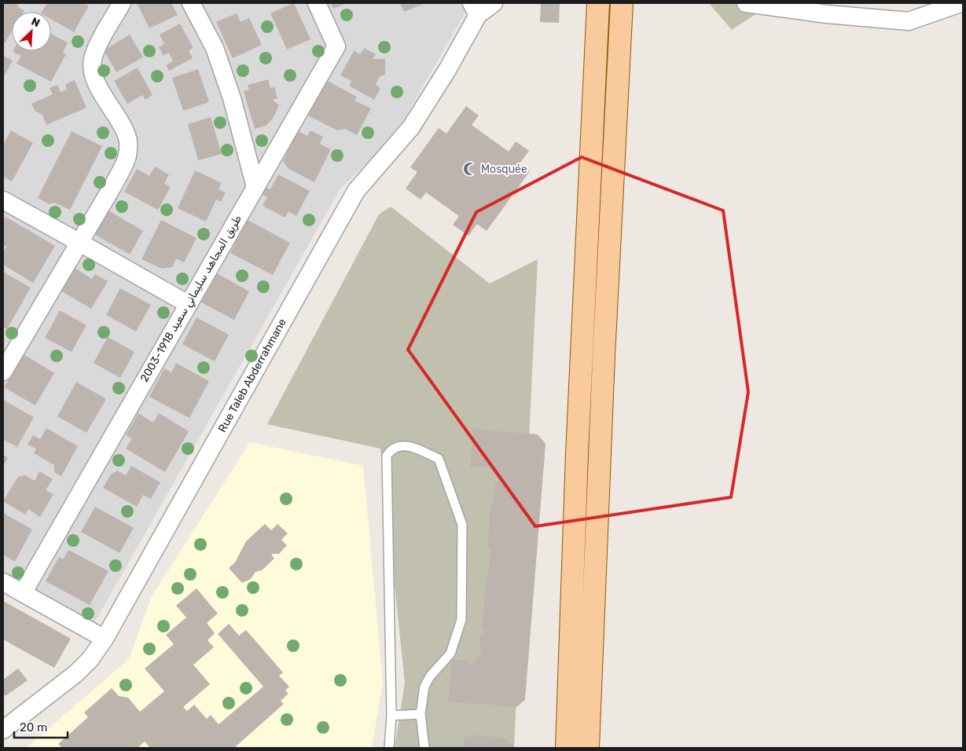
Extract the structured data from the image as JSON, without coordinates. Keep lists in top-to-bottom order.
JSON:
{
  "streets": {
    "street": ["طريق المجاهد سليماني سعيد 1918-2003", "Rue Taleb Abderrahmane"]
  },
  "places": {
    "mosque": ["Mosquée"]
  },
  "scale_bar": "20 m",
  "north": "top right"
}
